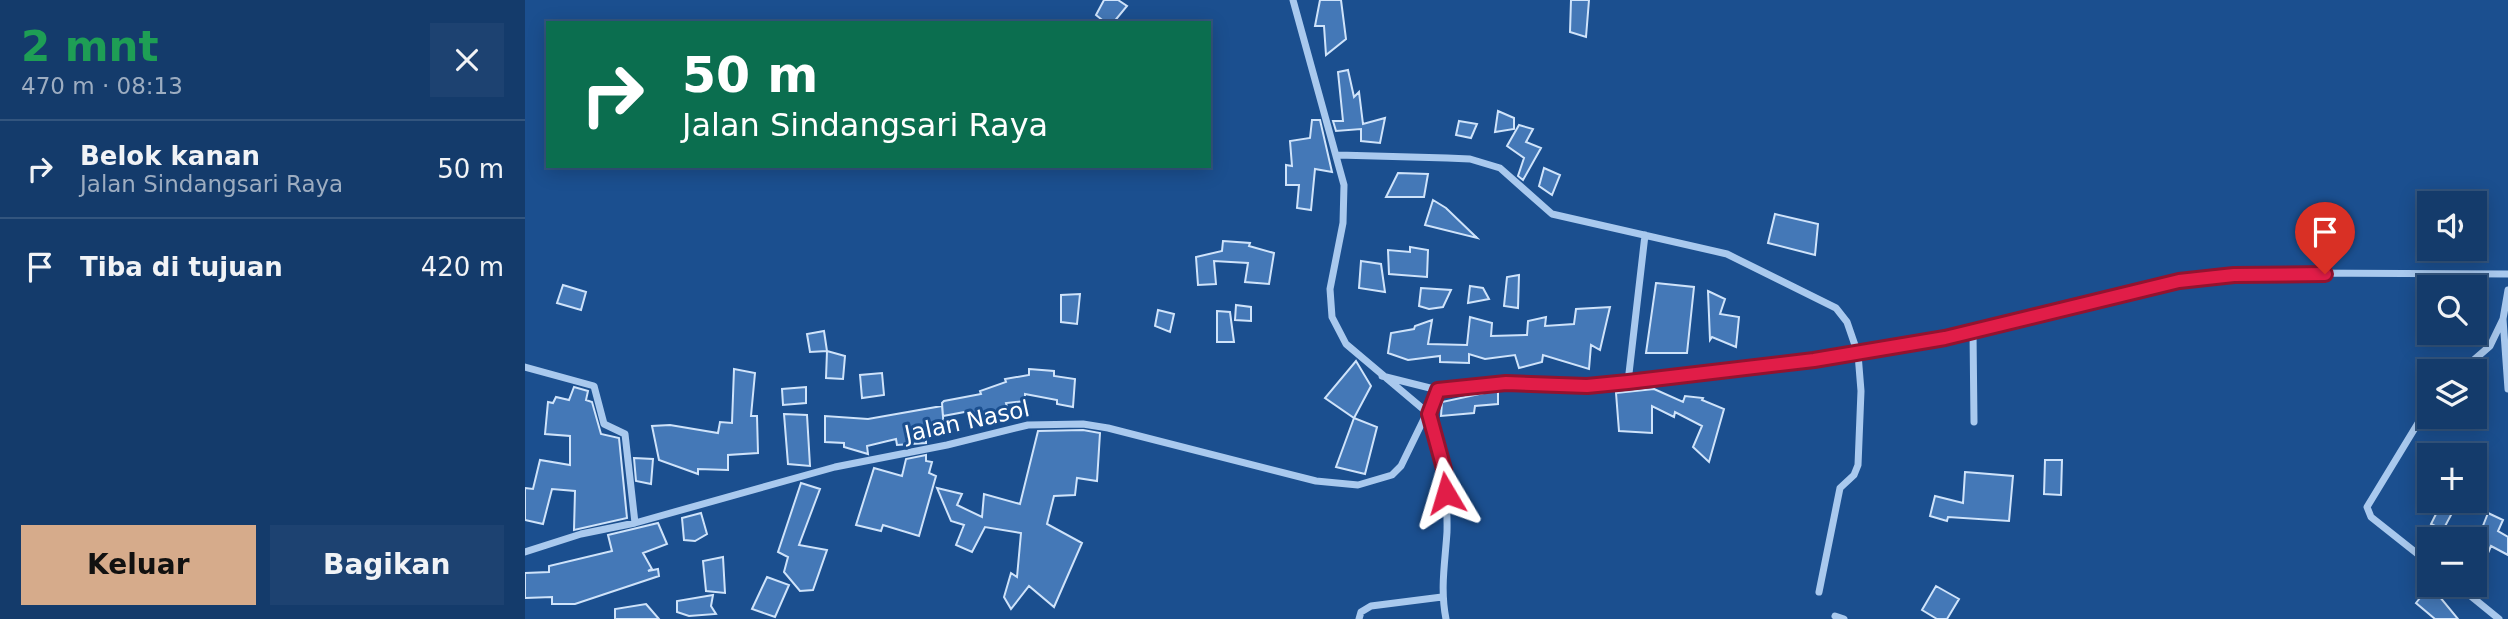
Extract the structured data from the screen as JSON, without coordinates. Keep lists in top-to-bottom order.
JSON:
{
  "streets": {
    "street": ["Jalan Nasol"]
  },
  "page": {
    "heading": ["2 mnt", "470 m · 08:13"],
    "turn": ["50 m", "Jalan Sindangsari Raya"],
    "list": [
      {
        "name": "Belok kanan",
        "note": "Jalan Sindangsari Raya",
        "value": "50 m"
      },
      {
        "name": "Tiba di tujuan",
        "value": "420 m"
      }
    ],
    "map_buttons": ["+", "−"],
    "buttons": ["Keluar", "Bagikan"]
  }
}
